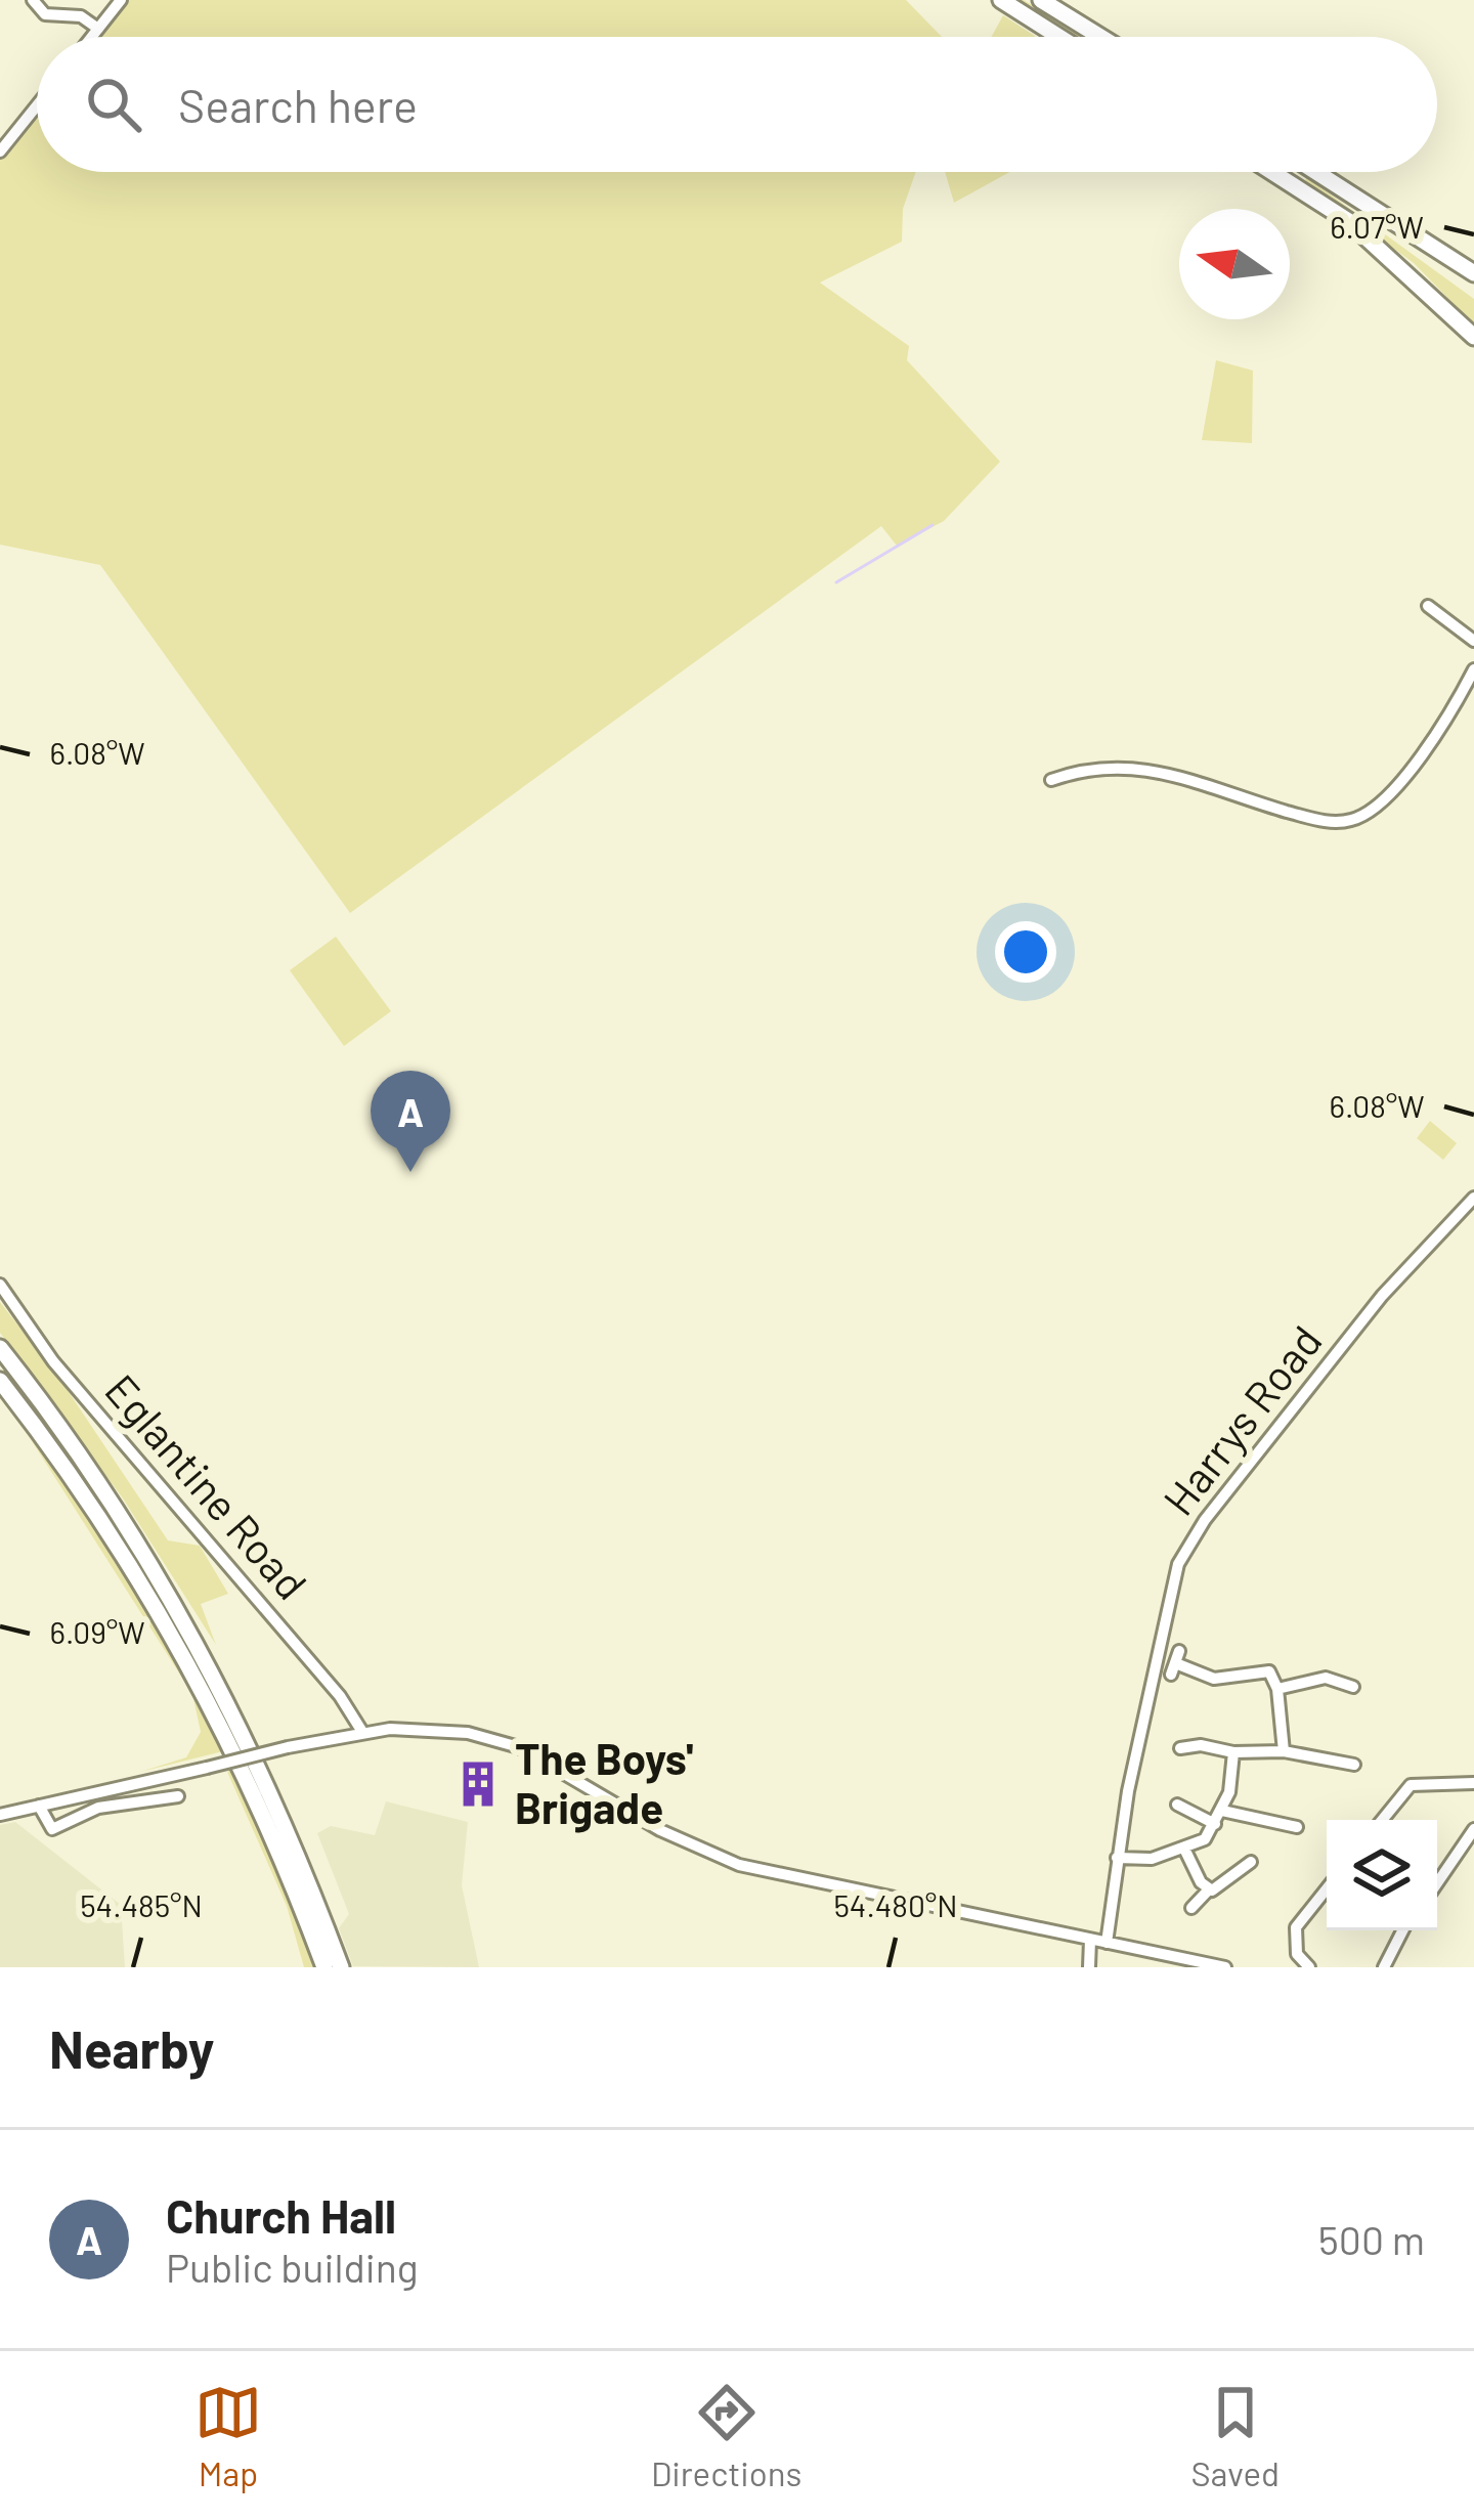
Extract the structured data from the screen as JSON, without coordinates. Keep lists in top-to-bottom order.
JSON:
{
  "streets": {
    "street": ["Harrys Road", "Eglantine Road"]
  },
  "places": {
    "building": ["The Boys' Brigade"]
  },
  "north": "left",
  "page": {
    "search": "Search here",
    "pins": "A",
    "heading": "Nearby",
    "list": [
      {
        "mark": "A",
        "name": "Church Hall",
        "note": "Public building",
        "value": "500 m"
      }
    ],
    "nav": ["Map", "Directions", "Saved"]
  },
  "coordinates": [
    "6.07°W",
    "6.08°W",
    "6.09°W",
    "54.485°N",
    "54.480°N"
  ]
}
